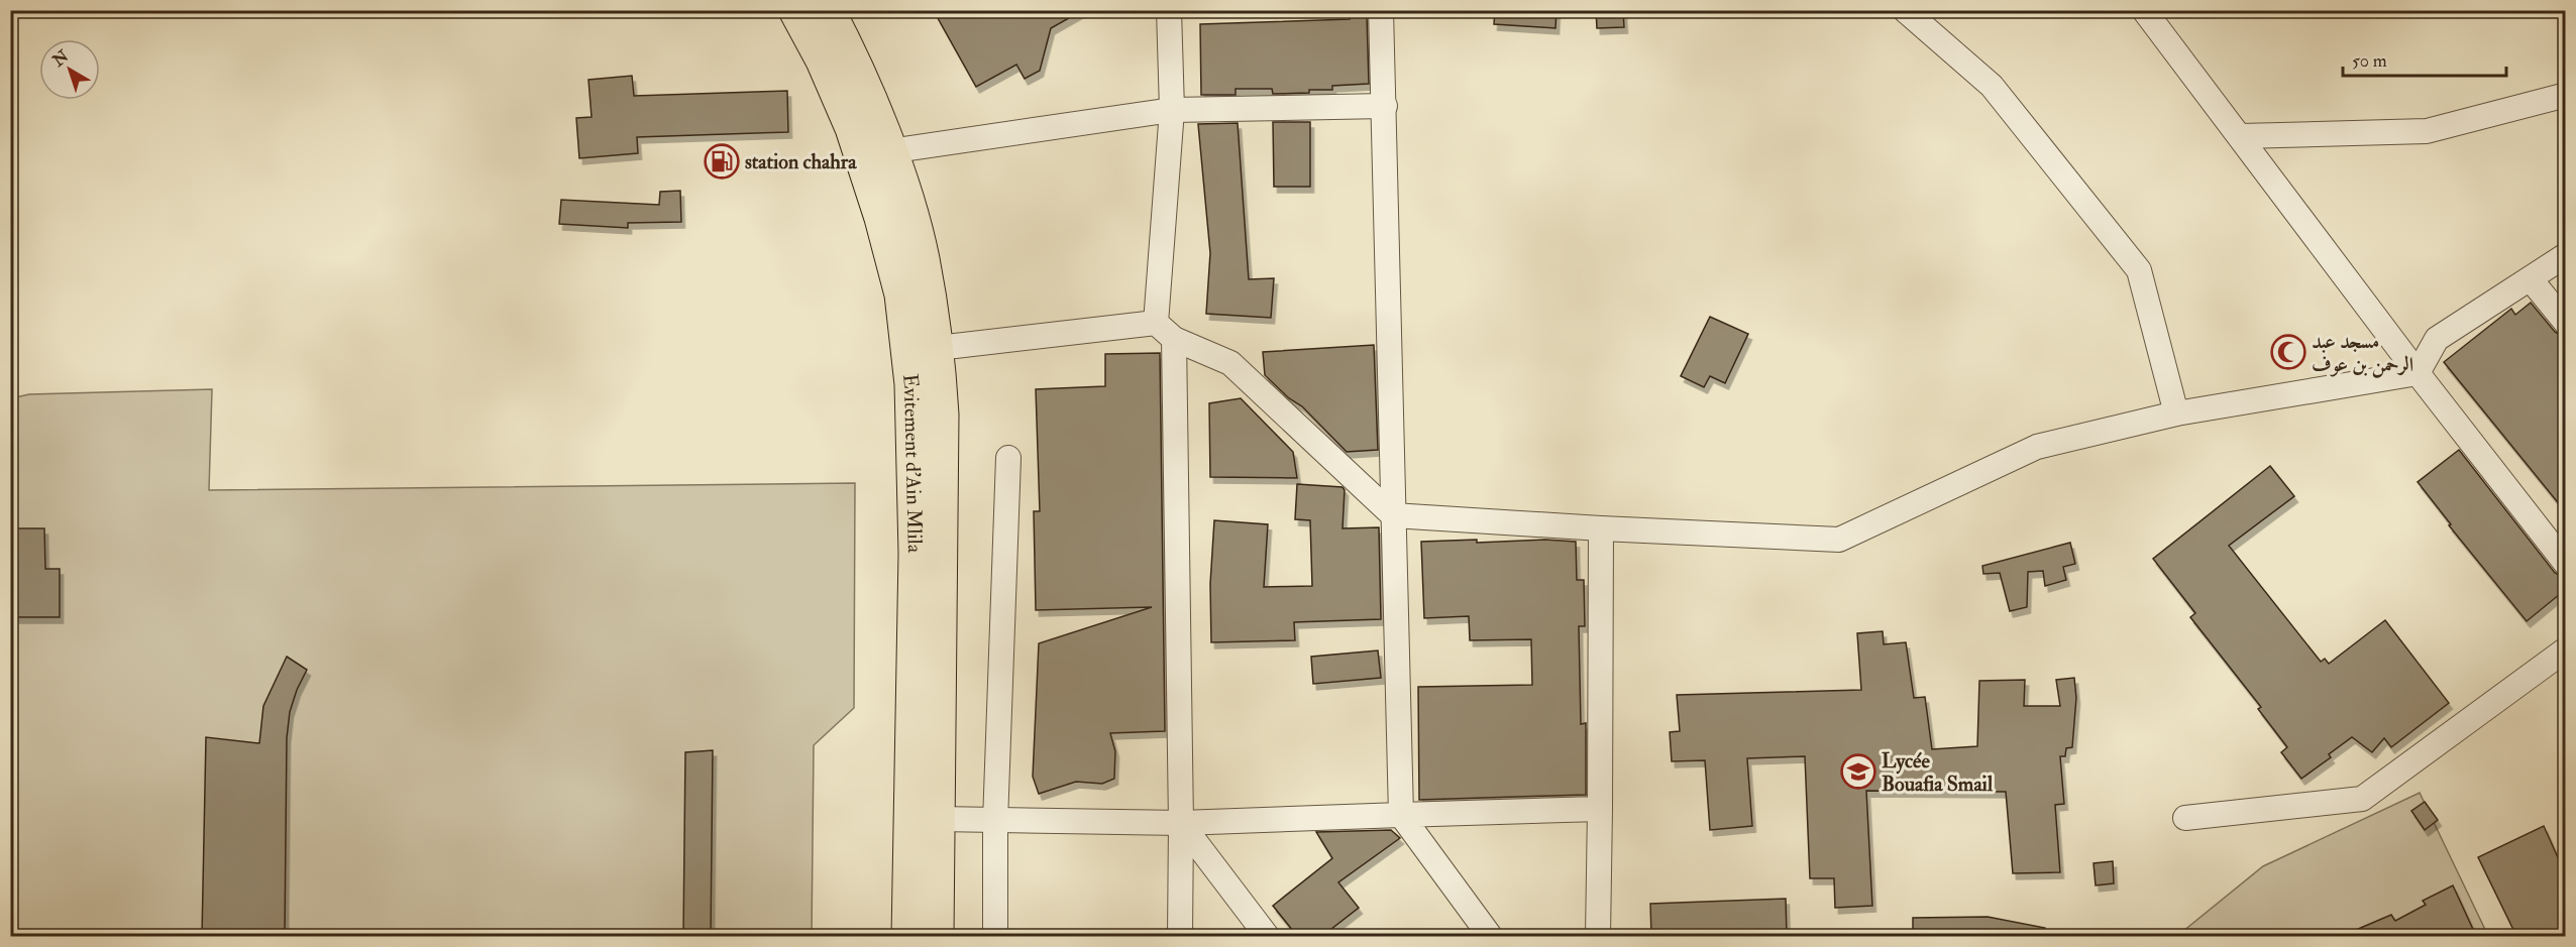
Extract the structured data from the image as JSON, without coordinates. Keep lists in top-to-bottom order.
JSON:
{
  "streets": {
    "highway": ["Evitement d'Ain Mlila"]
  },
  "places": {
    "fuel station": ["station chahra"],
    "mosque": ["مسجد عبد الرحمن بن عوف"],
    "school or university": ["Lycée Bouafia Smail"]
  },
  "scale_bar": "50 m",
  "north": "top left"
}
